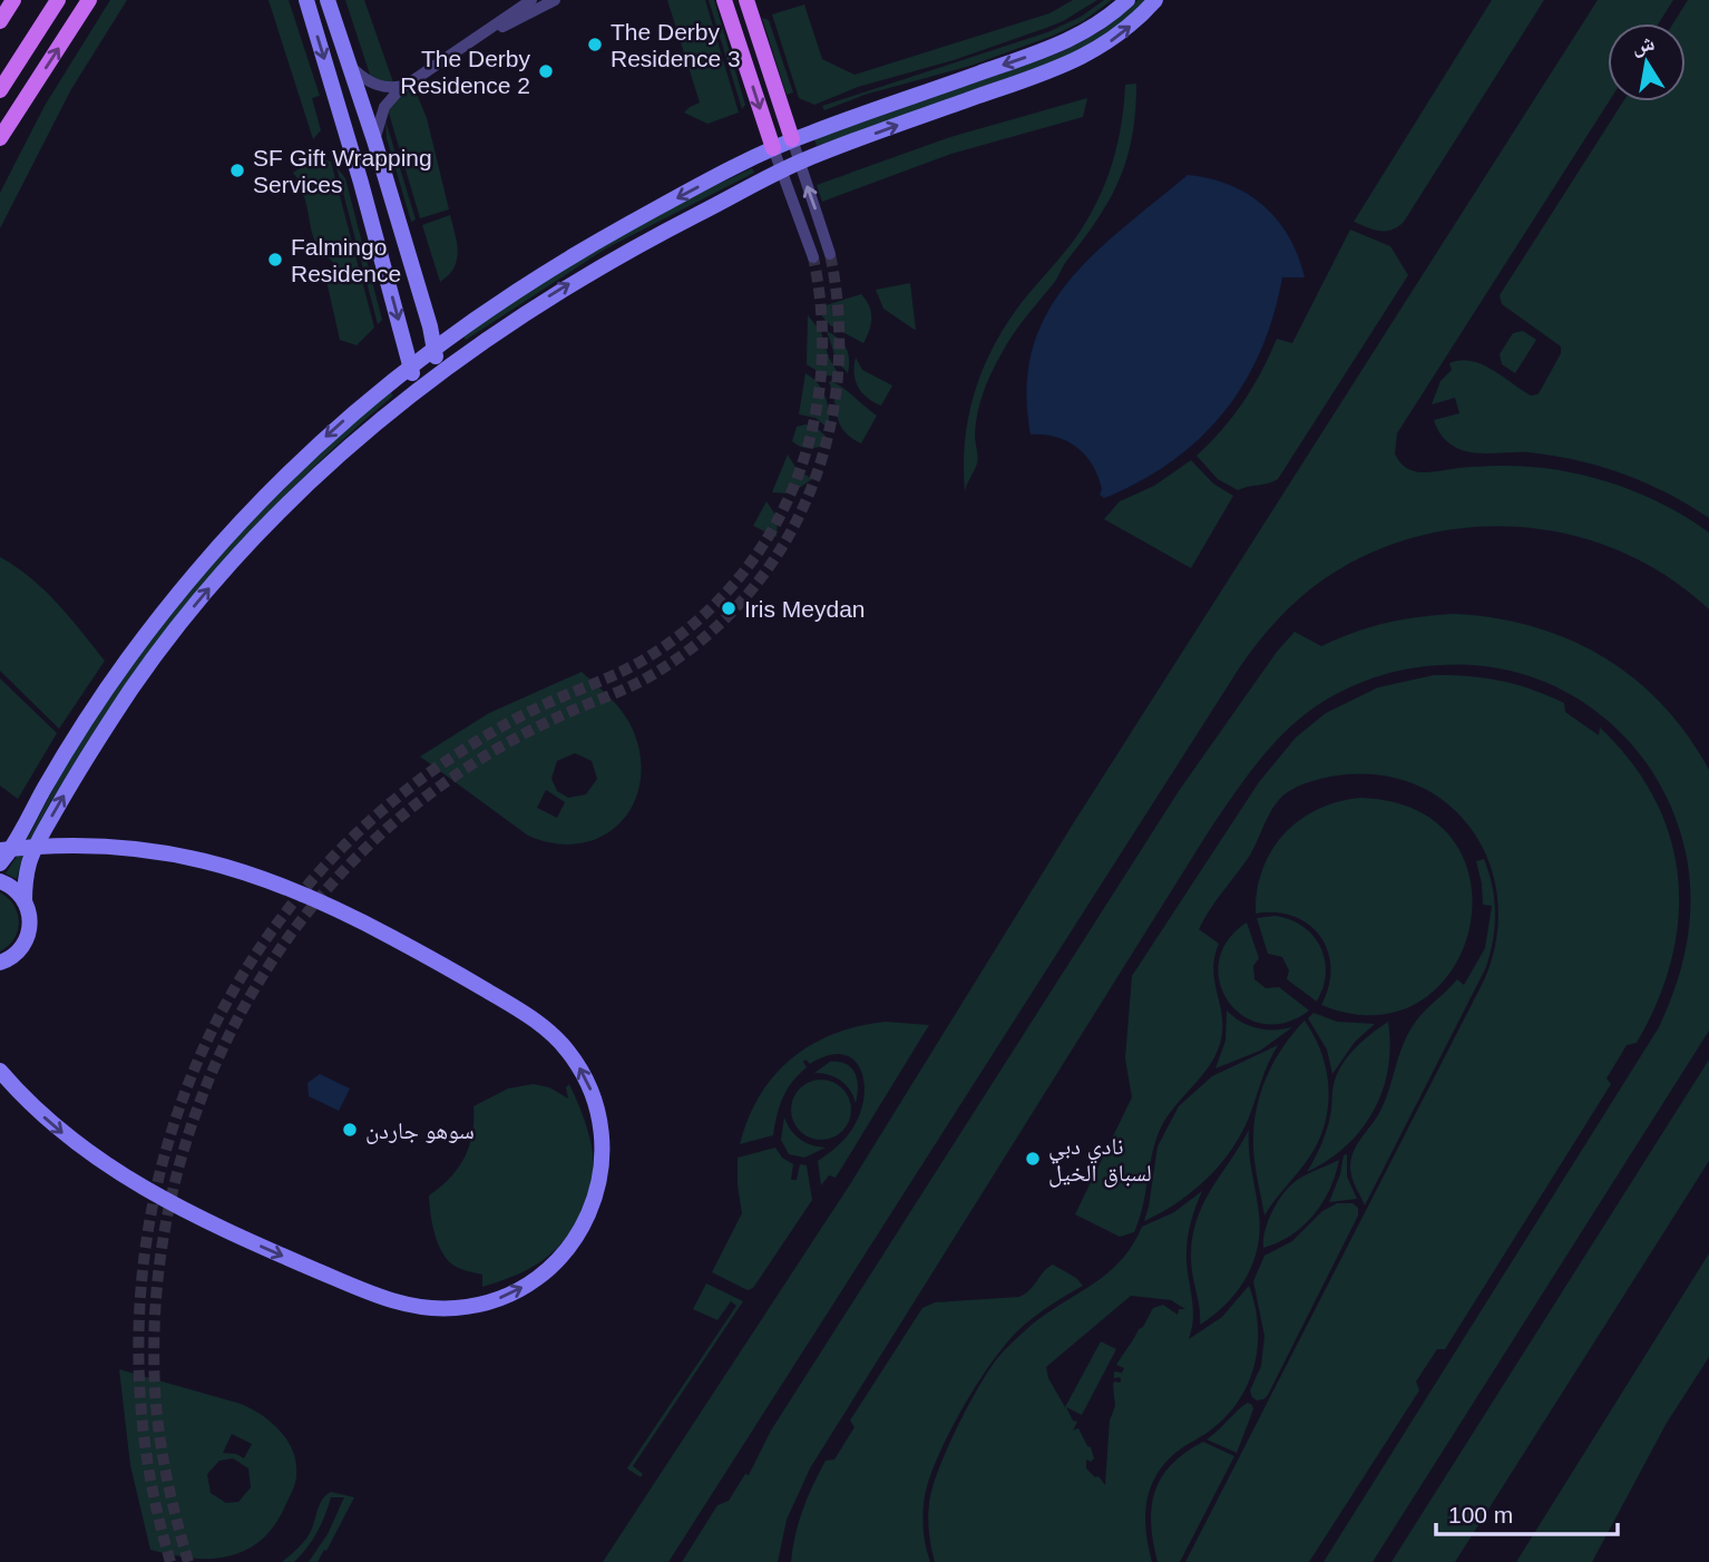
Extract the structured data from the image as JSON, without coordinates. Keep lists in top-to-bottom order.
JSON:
{
  "places": [
    "The Derby Residence 3",
    "The Derby Residence 2",
    "SF Gift Wrapping Services",
    "Falmingo Residence",
    "Iris Meydan",
    "سوهو جاردن",
    "نادي دبي لسباق الخيل"
  ],
  "scale_bar": "100 m",
  "north": "top"
}
